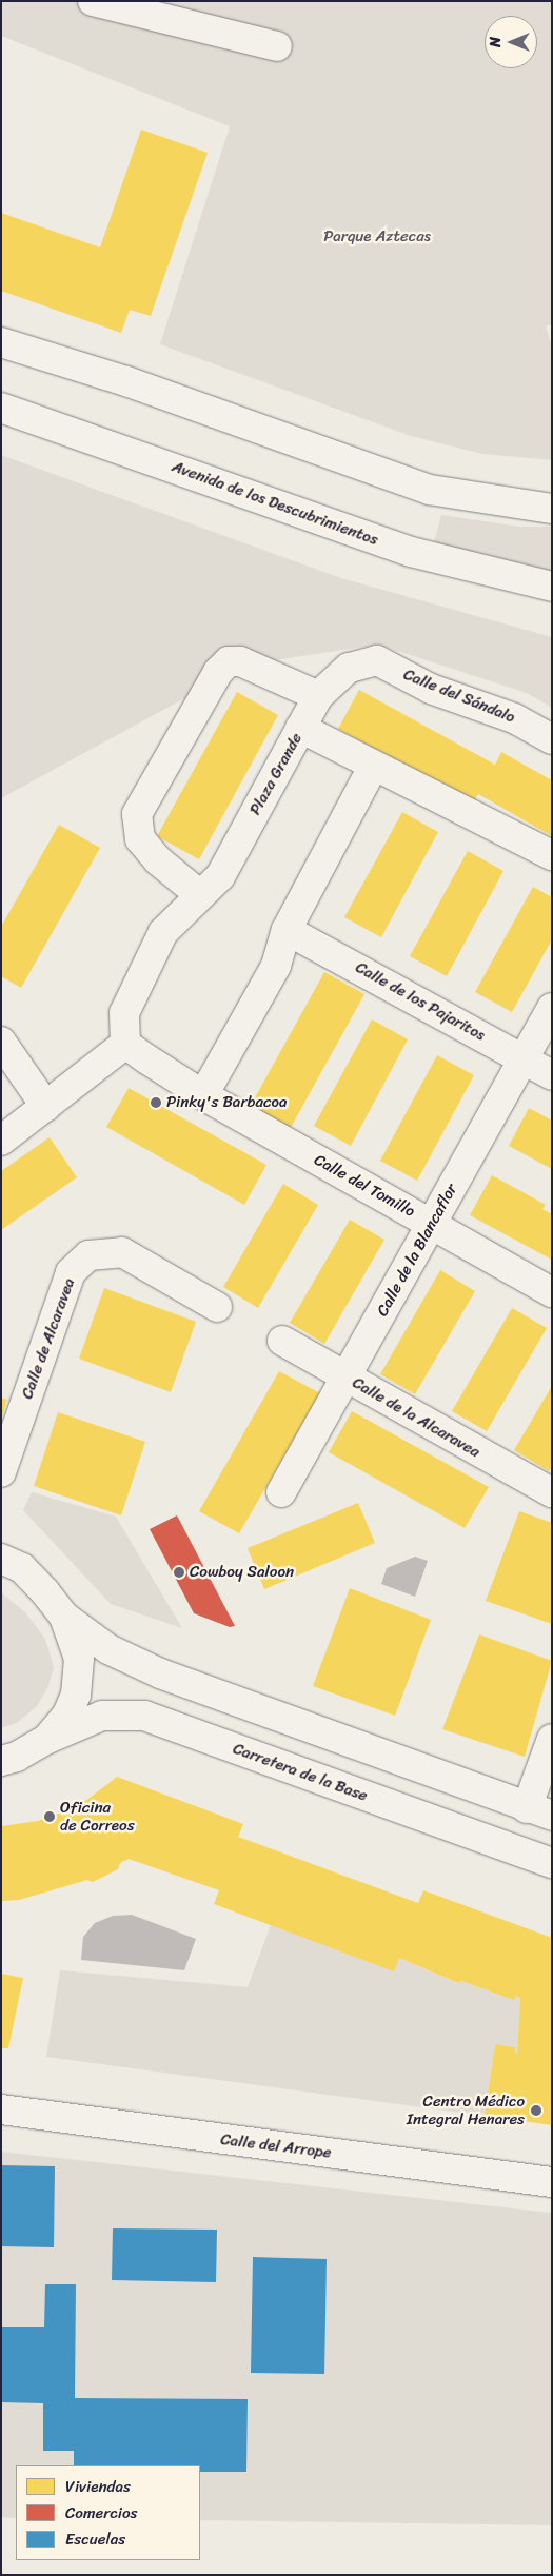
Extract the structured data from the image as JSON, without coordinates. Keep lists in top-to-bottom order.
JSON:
{
  "streets": {
    "street": [
      "Avenida de los Descubrimientos",
      "Calle del Sándalo",
      "Plaza Grande",
      "Calle de los Pajaritos",
      "Calle del Tomillo",
      "Calle de la Blancaflor",
      "Calle de Alcaravea",
      "Calle de la Alcaravea",
      "Carretera de la Base",
      "Calle del Arrope"
    ]
  },
  "crossings": [
    ["Calle del Sándalo", "Plaza Grande"],
    ["Calle de los Pajaritos", "Calle de la Blancaflor"],
    ["Calle del Tomillo", "Calle de la Blancaflor"],
    ["Calle de la Blancaflor", "Calle de la Alcaravea"]
  ],
  "parks": ["Parque Aztecas"],
  "places": [
    "Pinky's Barbacoa",
    "Cowboy Saloon",
    "Oficina de Correos",
    "Centro Médico Integral Henares"
  ],
  "legend": ["Viviendas", "Comercios", "Escuelas"],
  "north": "left"
}
